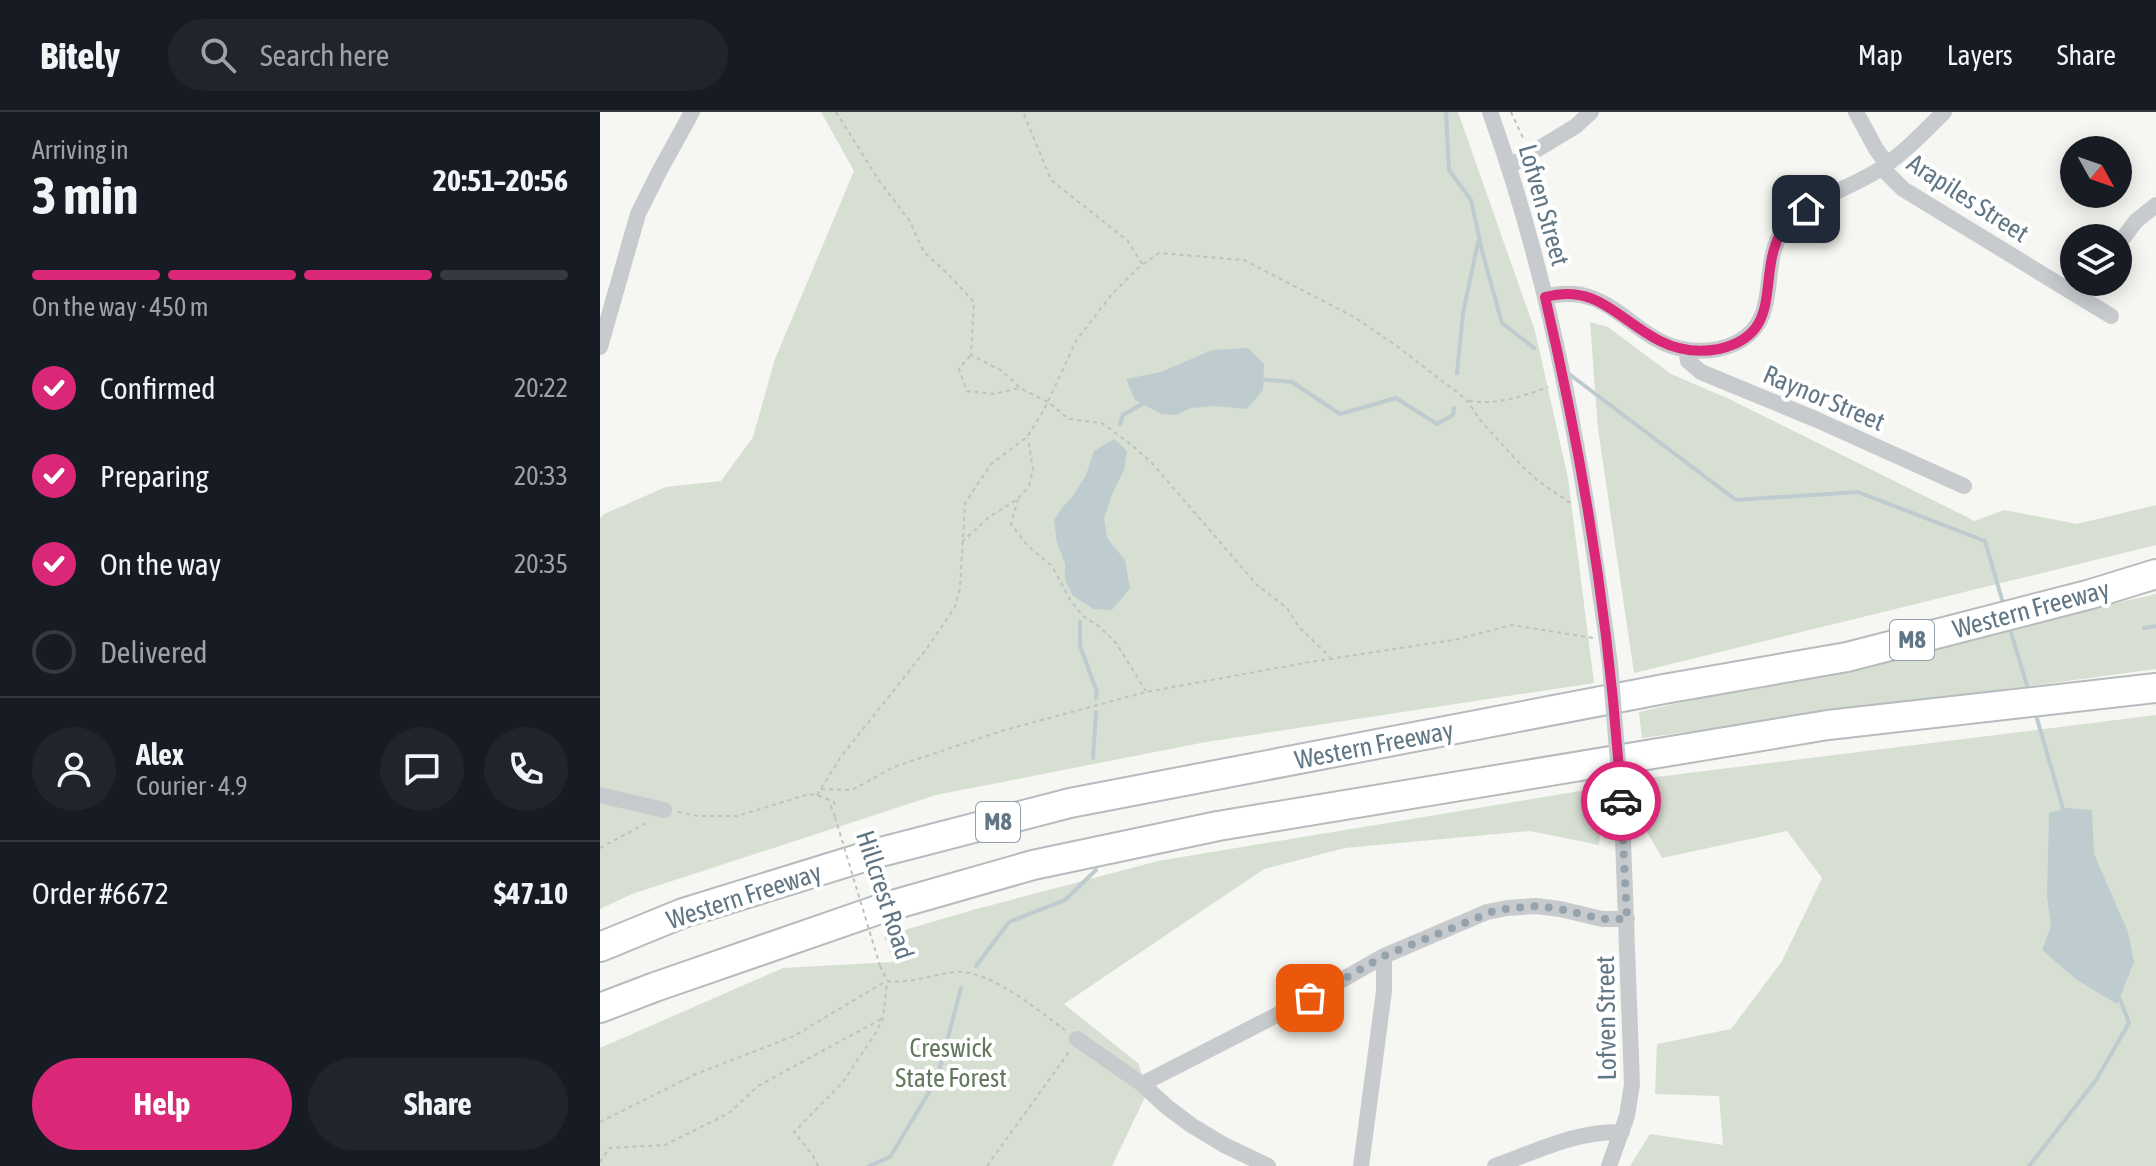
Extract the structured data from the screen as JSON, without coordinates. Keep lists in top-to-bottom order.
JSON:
{
  "streets": {
    "highway": ["Western Freeway", "M8"],
    "street": ["Arapiles Street", "Lofven Street", "Raynor Street"],
    "path": ["Hillcrest Road"]
  },
  "crossings": [
    ["Lofven Street", "Raynor Street"]
  ],
  "parks": ["Creswick State Forest"],
  "north": "bottom right",
  "page": {
    "header": "Bitely",
    "search": "Search here",
    "nav": ["Map", "Layers", "Share"],
    "heading": ["3 min", "Arriving in", "20:51–20:56"],
    "panel": [
      "Alex",
      "Courier · 4.9",
      "Order #6672",
      "$47.10"
    ],
    "bar": "On the way · 450 m",
    "list": [
      ["Confirmed", "20:22"],
      ["Preparing", "20:33"],
      ["On the way", "20:35"],
      "Delivered"
    ],
    "buttons": ["Help", "Share"]
  }
}
